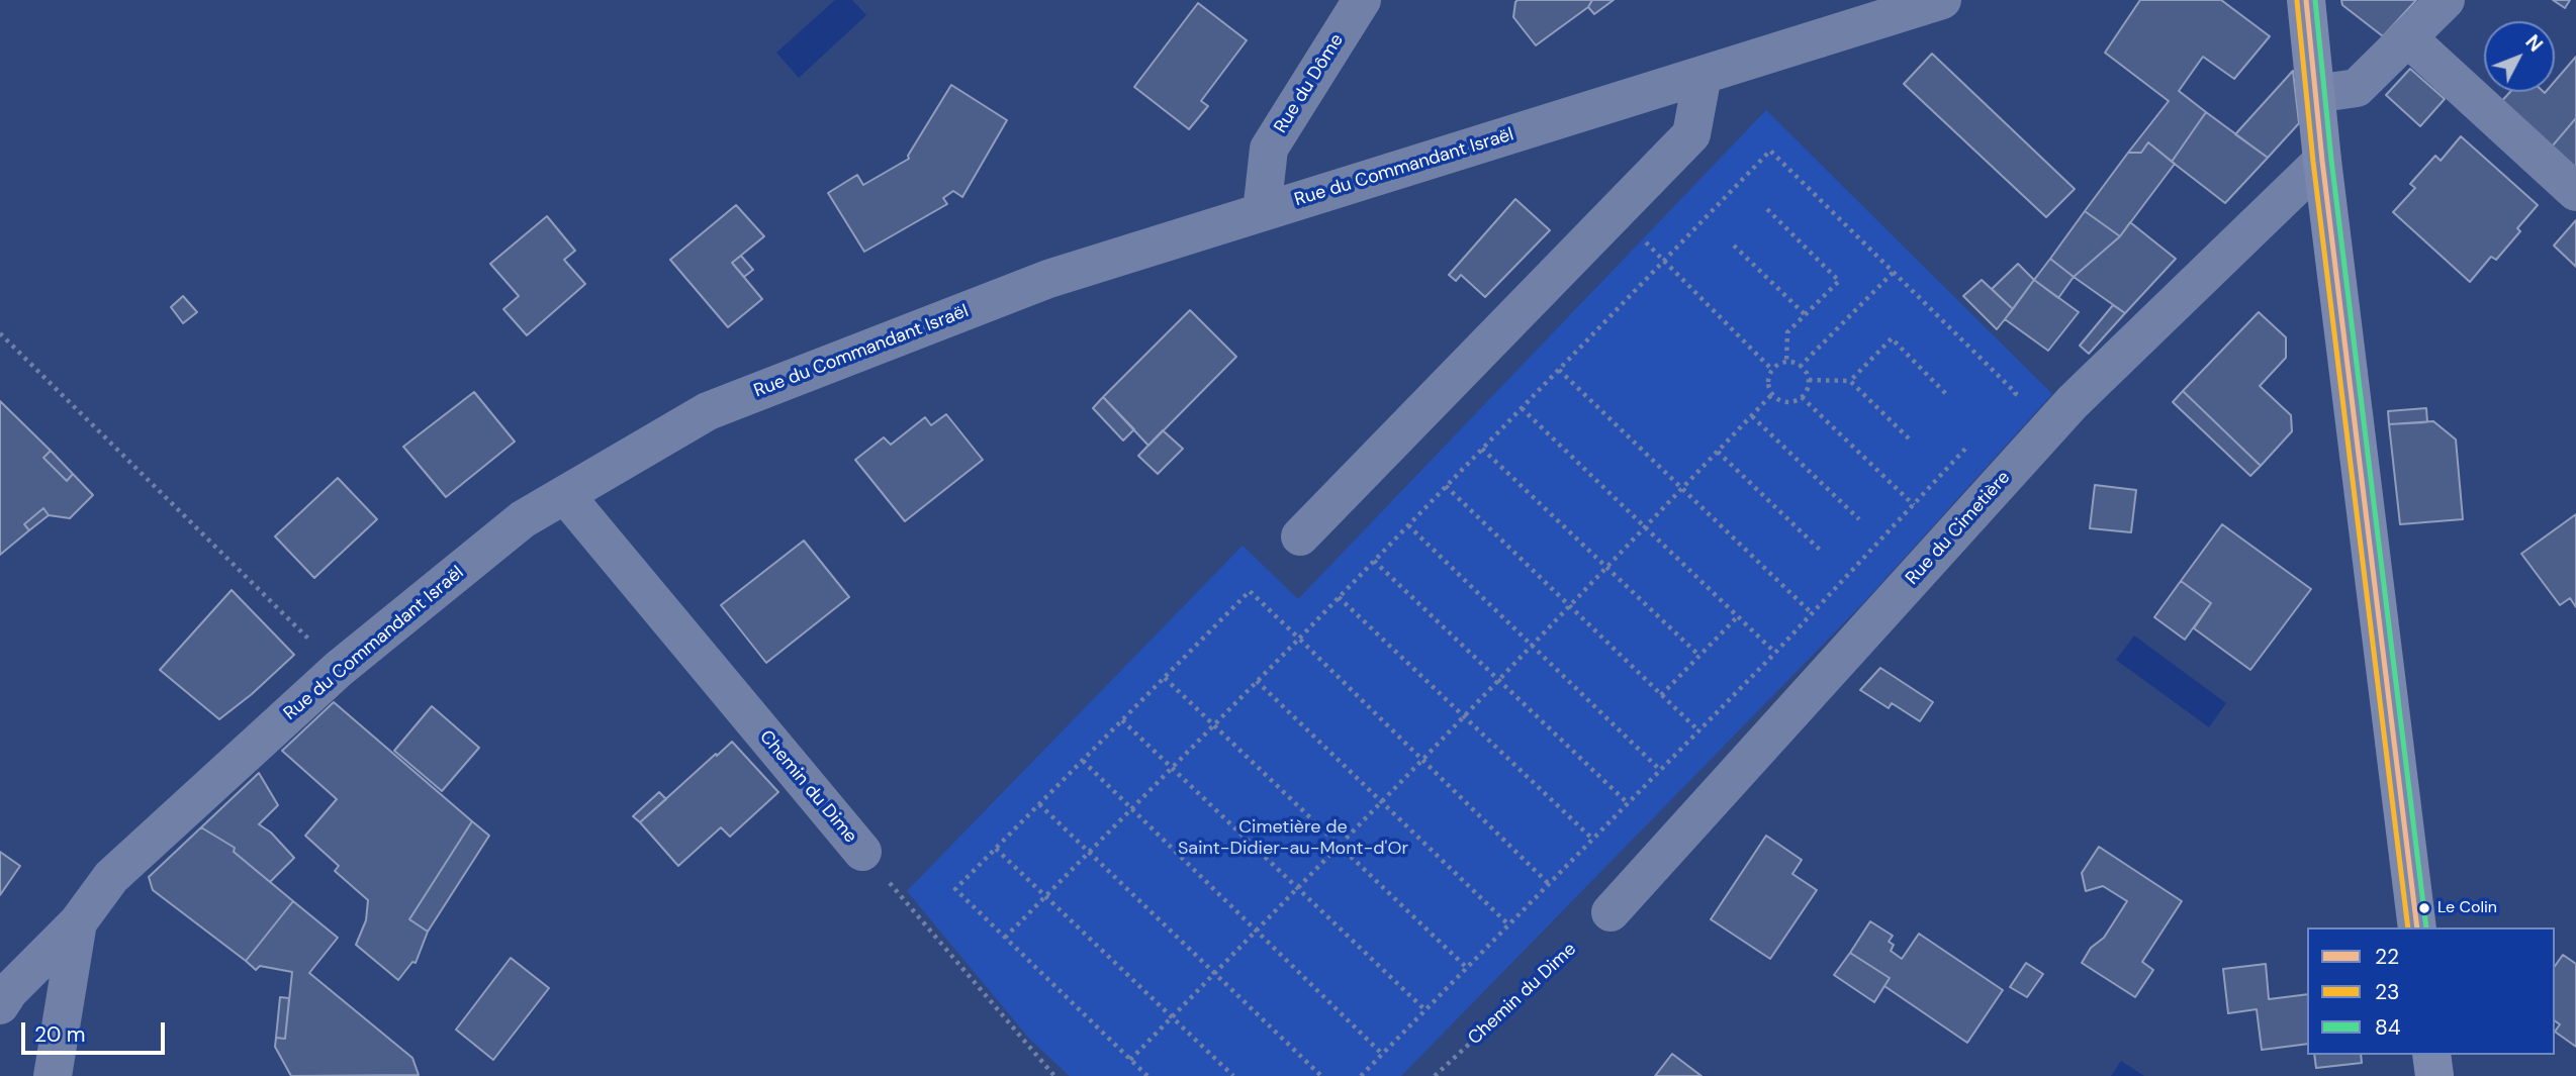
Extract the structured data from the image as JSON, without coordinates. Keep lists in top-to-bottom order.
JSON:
{
  "streets": {
    "street": [
      "Rue du Dôme",
      "Rue du Commandant Israël",
      "Rue du Cimetière",
      "Chemin du Dime"
    ]
  },
  "crossings": [
    ["Rue du Dôme", "Rue du Commandant Israël"],
    ["Rue du Commandant Israël", "Chemin du Dime"],
    ["Rue du Cimetière", "Chemin du Dime"]
  ],
  "parks": ["Cimetière de Saint-Didier-au-Mont-d'Or"],
  "places": ["Le Colin"],
  "lines": ["transit line 22", "transit line 84", "transit line 23"],
  "legend": ["22", "23", "84"],
  "scale_bar": "20 m",
  "north": "top right"
}
